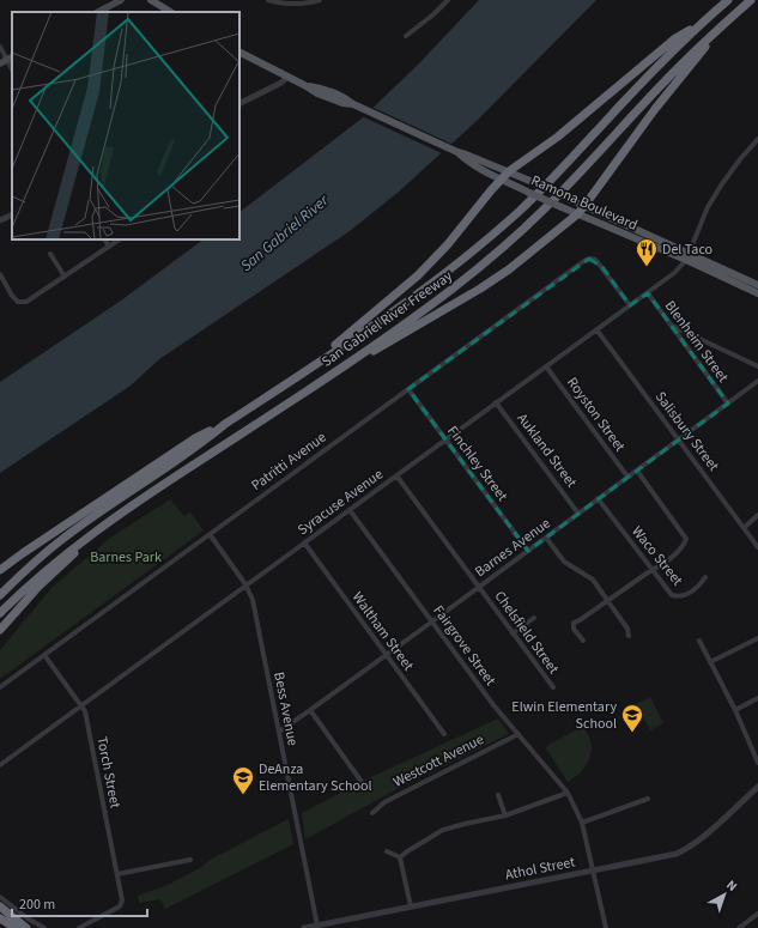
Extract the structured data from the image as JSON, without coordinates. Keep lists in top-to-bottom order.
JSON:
{
  "streets": {
    "highway": ["San Gabriel River Freeway"],
    "main road": ["Ramona Boulevard"],
    "street": [
      "Blenheim Street",
      "Royston Street",
      "Salisbury Street",
      "Aukland Street",
      "Patritti Avenue",
      "Finchley Street",
      "Syracuse Avenue",
      "Barnes Avenue",
      "Waco Street",
      "Waltham Street",
      "Chelsfield Street",
      "Fairgrove Street",
      "Bess Avenue",
      "Westcott Avenue",
      "Torch Street",
      "Athol Street"
    ]
  },
  "crossings": [
    ["Ramona Boulevard", "Syracuse Avenue"],
    ["Blenheim Street", "Syracuse Avenue"],
    ["Blenheim Street", "Barnes Avenue"],
    ["Royston Street", "Syracuse Avenue"],
    ["Royston Street", "Barnes Avenue"],
    ["Salisbury Street", "Syracuse Avenue"],
    ["Salisbury Street", "Barnes Avenue"],
    ["Aukland Street", "Syracuse Avenue"],
    ["Aukland Street", "Barnes Avenue"],
    ["Patritti Avenue", "Finchley Street"],
    ["Patritti Avenue", "Syracuse Avenue"],
    ["Patritti Avenue", "Bess Avenue"],
    ["Patritti Avenue", "Torch Street"],
    ["Finchley Street", "Syracuse Avenue"],
    ["Finchley Street", "Barnes Avenue"],
    ["Syracuse Avenue", "Waltham Street"],
    ["Syracuse Avenue", "Chelsfield Street"],
    ["Syracuse Avenue", "Fairgrove Street"],
    ["Syracuse Avenue", "Bess Avenue"],
    ["Syracuse Avenue", "Torch Street"],
    ["Barnes Avenue", "Waco Street"],
    ["Barnes Avenue", "Waltham Street"],
    ["Barnes Avenue", "Chelsfield Street"],
    ["Barnes Avenue", "Fairgrove Street"],
    ["Barnes Avenue", "Bess Avenue"],
    ["Fairgrove Street", "Westcott Avenue"],
    ["Fairgrove Street", "Athol Street"],
    ["Bess Avenue", "Athol Street"]
  ],
  "water": ["San Gabriel River"],
  "parks": ["Barnes Park"],
  "places": {
    "restaurant": ["Del Taco"],
    "school or university": ["Elwin Elementary School", "DeAnza Elementary School"]
  },
  "scale_bar": "200 m",
  "north": "top right"
}
